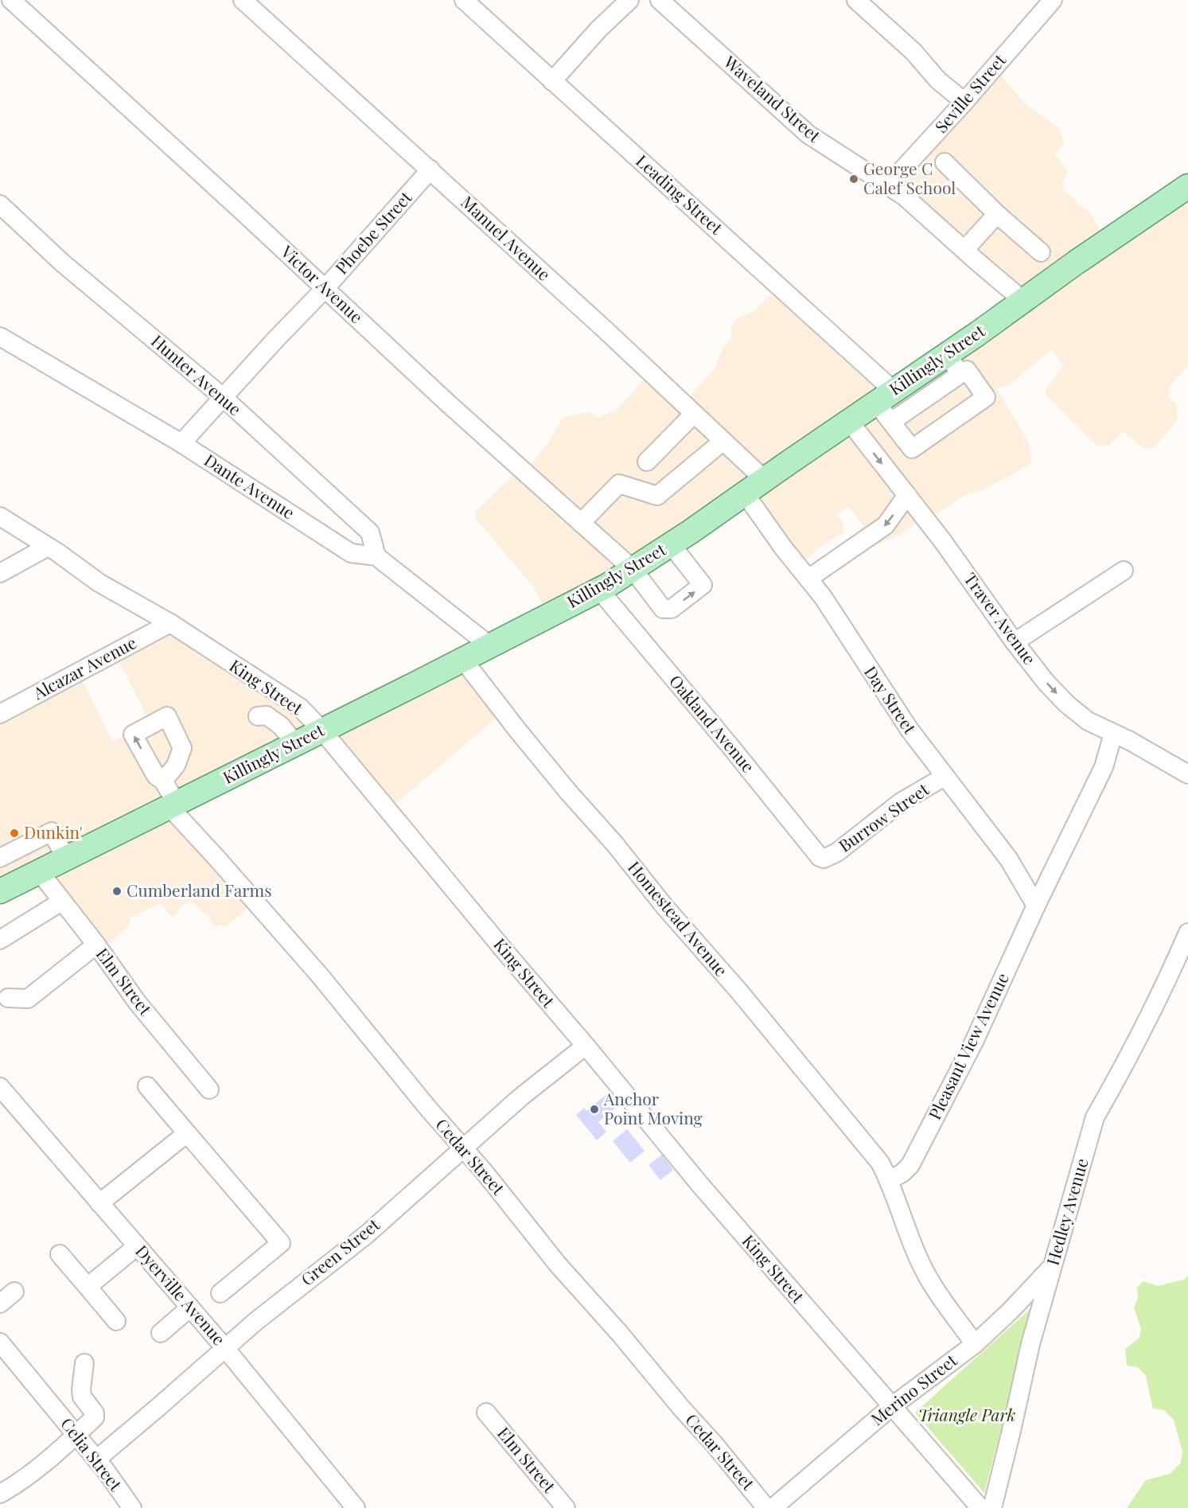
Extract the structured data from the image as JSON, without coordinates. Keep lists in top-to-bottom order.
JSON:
{
  "streets": {
    "main road": ["Killingly Street"],
    "street": [
      "Seville Street",
      "Waveland Street",
      "Leading Street",
      "Phoebe Street",
      "Manuel Avenue",
      "Victor Avenue",
      "Hunter Avenue",
      "Dante Avenue",
      "Traver Avenue",
      "Alcazar Avenue",
      "King Street",
      "Day Street",
      "Oakland Avenue",
      "Burrow Street",
      "Homestead Avenue",
      "Elm Street",
      "Pleasant View Avenue",
      "Cedar Street",
      "Hedley Avenue",
      "Green Street",
      "Dyerville Avenue",
      "Merino Street",
      "Celia Street"
    ]
  },
  "crossings": [
    ["Seville Street", "Waveland Street"],
    ["Waveland Street", "Killingly Street"],
    ["Leading Street", "Killingly Street"],
    ["Phoebe Street", "Manuel Avenue"],
    ["Phoebe Street", "Victor Avenue"],
    ["Phoebe Street", "Hunter Avenue"],
    ["Phoebe Street", "Dante Avenue"],
    ["Manuel Avenue", "Killingly Street"],
    ["Victor Avenue", "Killingly Street"],
    ["Killingly Street", "Traver Avenue"],
    ["Killingly Street", "King Street"],
    ["Killingly Street", "Day Street"],
    ["Killingly Street", "Oakland Avenue"],
    ["Killingly Street", "Homestead Avenue"],
    ["Killingly Street", "Elm Street"],
    ["Killingly Street", "Cedar Street"],
    ["Hunter Avenue", "Dante Avenue"],
    ["Traver Avenue", "Pleasant View Avenue"],
    ["Alcazar Avenue", "King Street"],
    ["King Street", "Green Street"],
    ["King Street", "Merino Street"],
    ["Day Street", "Burrow Street"],
    ["Day Street", "Pleasant View Avenue"],
    ["Oakland Avenue", "Burrow Street"],
    ["Homestead Avenue", "Pleasant View Avenue"],
    ["Cedar Street", "Green Street"],
    ["Hedley Avenue", "Merino Street"],
    ["Green Street", "Dyerville Avenue"],
    ["Green Street", "Celia Street"]
  ],
  "one_way": ["Traver Avenue"],
  "parks": ["Triangle Park"],
  "places": [
    "George C Calef School",
    "Dunkin'",
    "Cumberland Farms",
    "Anchor Point Moving"
  ]
}
